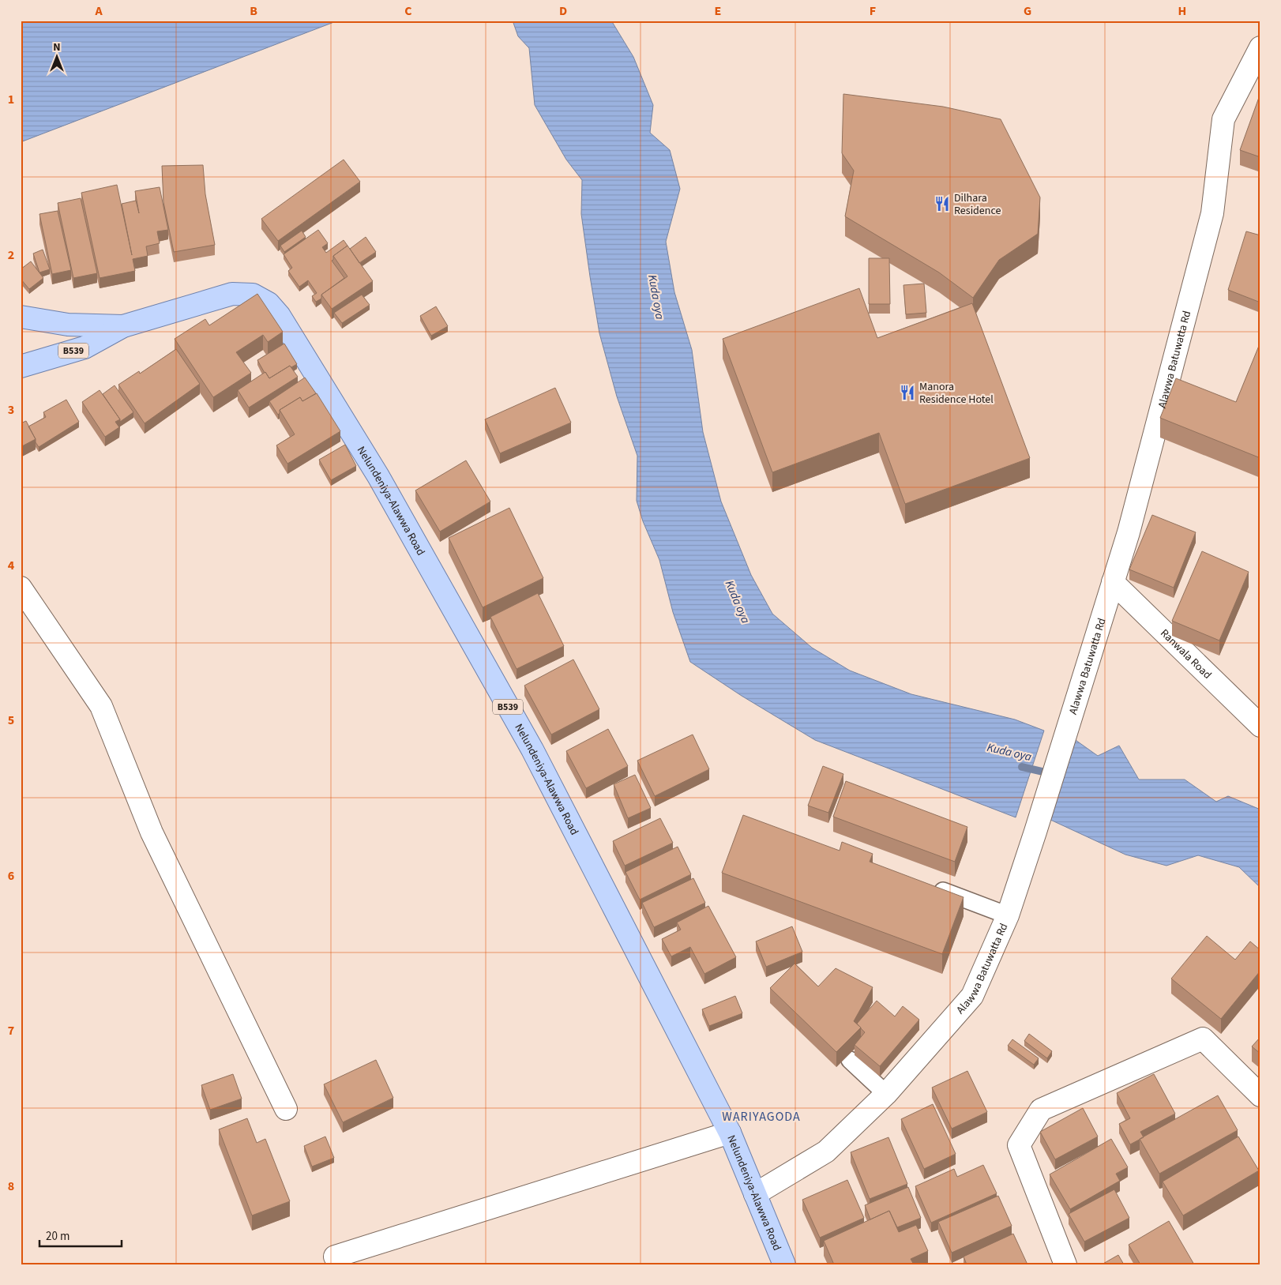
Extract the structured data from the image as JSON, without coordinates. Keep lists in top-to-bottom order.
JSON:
{
  "streets": {
    "main road": ["B539", "Nelundeniya-Alawwa Road"],
    "street": ["Alawwa Batuwatta Rd", "Ranwala Road"]
  },
  "crossings": [
    ["Alawwa Batuwatta Rd", "Nelundeniya-Alawwa Road"],
    ["Alawwa Batuwatta Rd", "Ranwala Road"]
  ],
  "districts": ["WARIYAGODA"],
  "water": ["Kuda oya"],
  "places": {
    "restaurant": ["Dilhara Residence", "Manora Residence Hotel"]
  },
  "scale_bar": "20 m",
  "north": "top",
  "grid": {
    "columns": [
      "A",
      "B",
      "C",
      "D",
      "E",
      "F",
      "G",
      "H"
    ],
    "rows": [
      "1",
      "2",
      "3",
      "4",
      "5",
      "6",
      "7",
      "8"
    ]
  }
}
